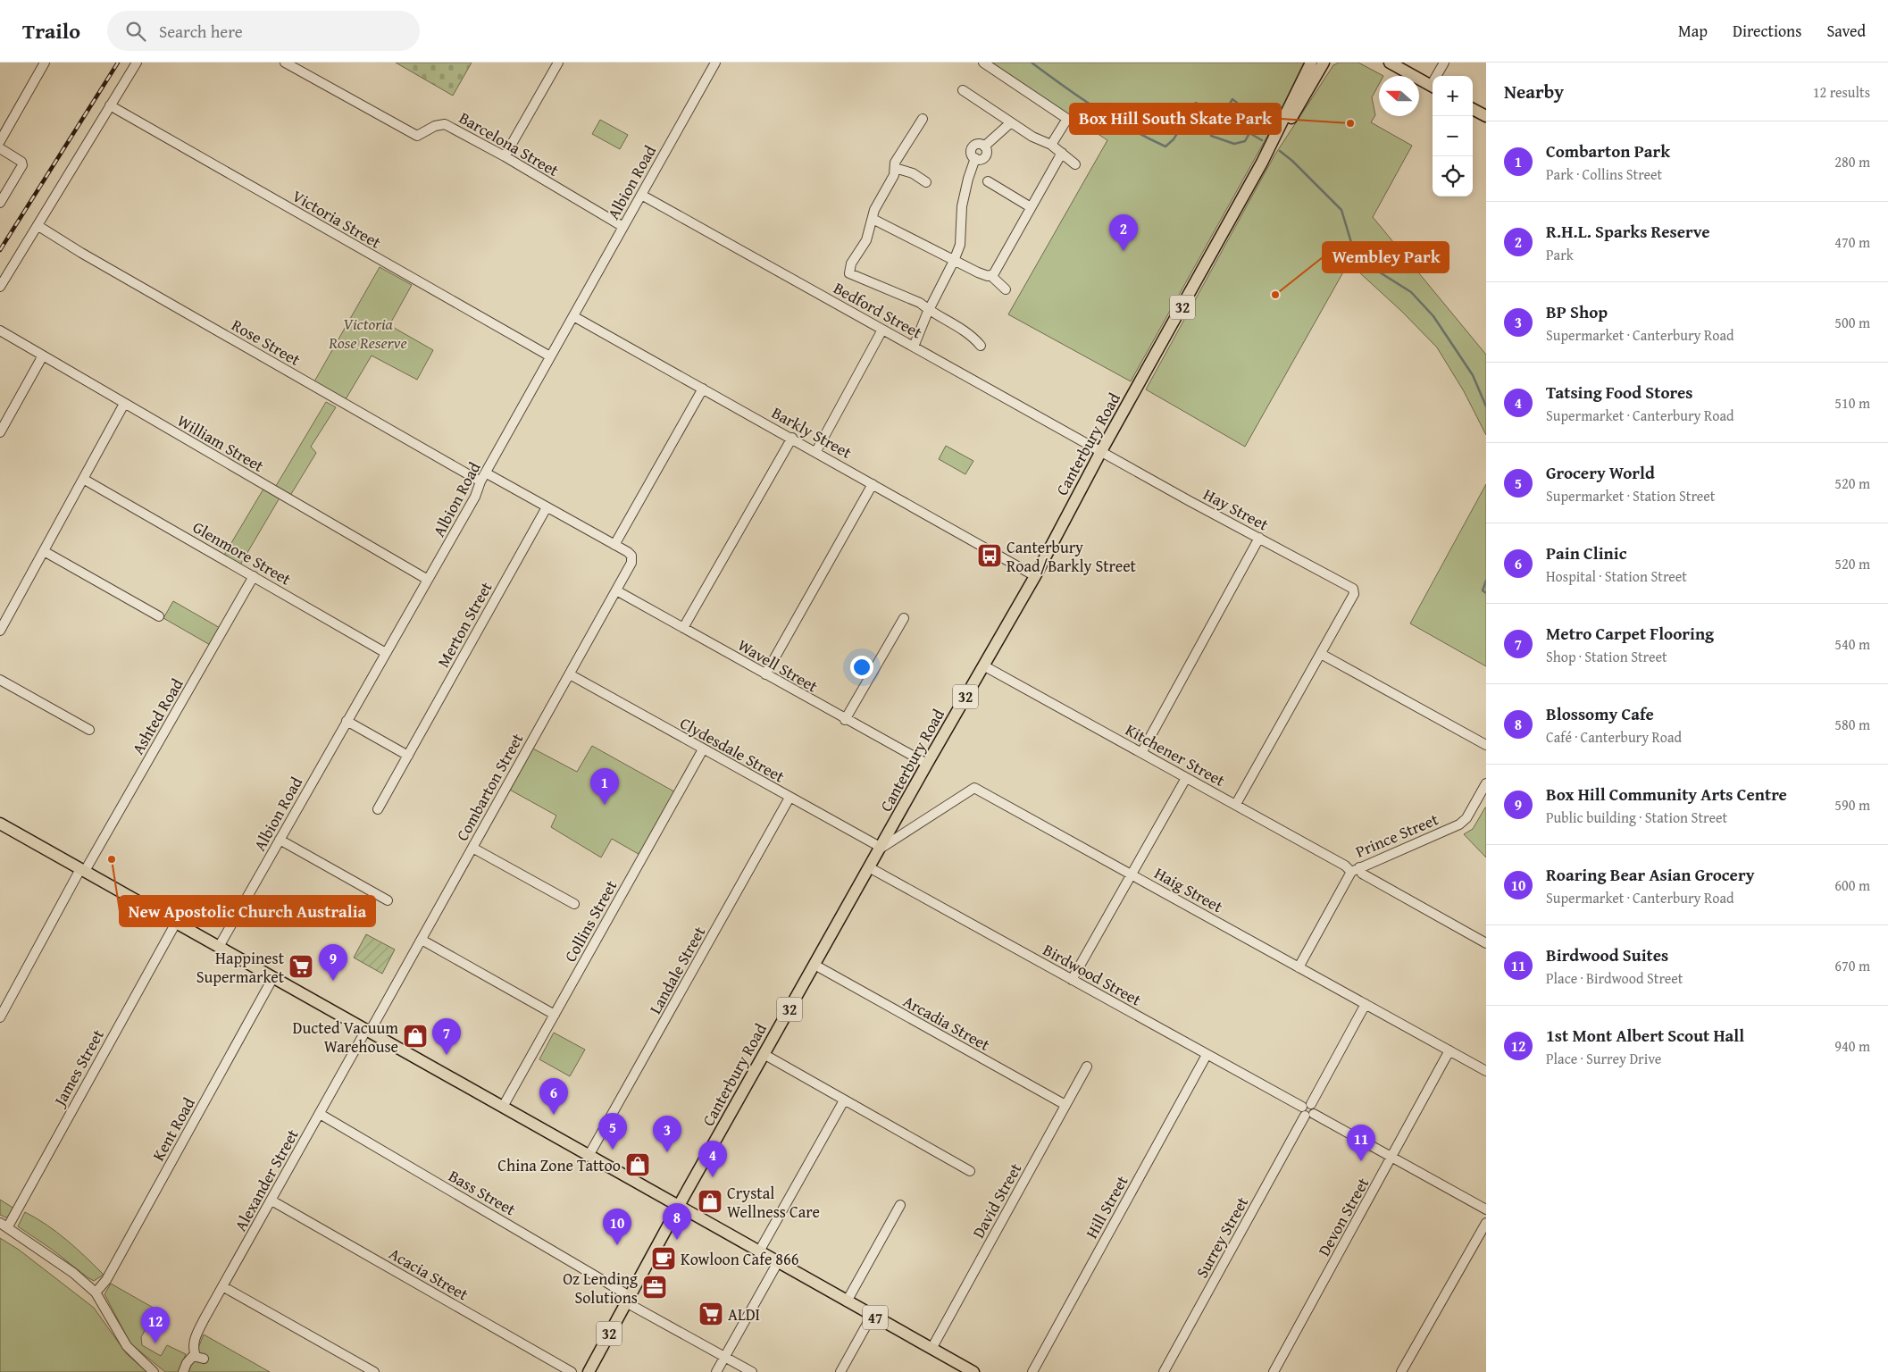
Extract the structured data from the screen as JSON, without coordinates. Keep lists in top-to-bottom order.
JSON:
{
  "streets": {
    "main road": ["32", "Canterbury Road", "47"],
    "street": [
      "Barcelona Street",
      "Albion Road",
      "Victoria Street",
      "Bedford Street",
      "Rose Street",
      "Barkly Street",
      "William Street",
      "Hay Street",
      "Glenmore Street",
      "Merton Street",
      "Wavell Street",
      "Ashted Road",
      "Clydesdale Street",
      "Kitchener Street",
      "Combarton Street",
      "Prince Street",
      "Haig Street",
      "Collins Street",
      "Landale Street",
      "Birdwood Street",
      "Arcadia Street",
      "James Street",
      "Kent Road",
      "Alexander Street",
      "Bass Street",
      "David Street",
      "Hill Street",
      "Devon Street",
      "Surrey Street",
      "Acacia Street"
    ]
  },
  "crossings": [
    ["Barcelona Street", "Albion Road"],
    ["Albion Road", "Victoria Street"],
    ["Albion Road", "Bedford Street"],
    ["Albion Road", "Rose Street"],
    ["Albion Road", "Barkly Street"],
    ["Albion Road", "William Street"],
    ["Albion Road", "Glenmore Street"],
    ["Albion Road", "47"],
    ["Bedford Street", "Canterbury Road"],
    ["Bedford Street", "Hay Street"],
    ["Barkly Street", "Canterbury Road"],
    ["Canterbury Road", "Hay Street"],
    ["Canterbury Road", "Wavell Street"],
    ["Canterbury Road", "Clydesdale Street"],
    ["Canterbury Road", "Kitchener Street"],
    ["Canterbury Road", "Haig Street"],
    ["Canterbury Road", "Birdwood Street"],
    ["Canterbury Road", "Arcadia Street"],
    ["Canterbury Road", "Bass Street"],
    ["Canterbury Road", "47"],
    ["Glenmore Street", "Ashted Road"],
    ["Wavell Street", "Combarton Street"],
    ["Ashted Road", "47"],
    ["Clydesdale Street", "Combarton Street"],
    ["Clydesdale Street", "Haig Street"],
    ["Clydesdale Street", "Collins Street"],
    ["Clydesdale Street", "Landale Street"],
    ["Kitchener Street", "Prince Street"],
    ["Combarton Street", "Alexander Street"],
    ["Combarton Street", "47"],
    ["Prince Street", "Haig Street"],
    ["Haig Street", "Devon Street"],
    ["Haig Street", "Surrey Street"],
    ["Collins Street", "47"],
    ["Landale Street", "47"],
    ["Birdwood Street", "Hill Street"],
    ["Birdwood Street", "Devon Street"],
    ["Birdwood Street", "Surrey Street"],
    ["Arcadia Street", "David Street"],
    ["James Street", "47"],
    ["Kent Road", "47"],
    ["Alexander Street", "Bass Street"],
    ["Alexander Street", "Acacia Street"],
    ["Alexander Street", "47"],
    ["David Street", "47"]
  ],
  "parks": ["Victoria Rose Reserve"],
  "places": {
    "other": ["Box Hill South Skate Park", "Wembley Park", "New Apostolic Church Australia"],
    "bus stop": ["Canterbury Road/Barkly Street"],
    "supermarket": ["Happinest Supermarket", "ALDI"],
    "shop": ["Ducted Vacuum Warehouse", "China Zone Tattoo", "Crystal Wellness Care"],
    "cafe": ["Kowloon Cafe 866"],
    "office": ["Oz Lending Solutions"]
  },
  "north": "left",
  "page": {
    "header": "Trailo",
    "search": "Search here",
    "nav": ["Map", "Directions", "Saved"],
    "heading": ["Nearby", "12 results"],
    "map_buttons": ["+", "−"],
    "list": [
      {
        "mark": "1",
        "name": "Combarton Park",
        "note": "Park · Collins Street",
        "value": "280 m"
      },
      {
        "mark": "2",
        "name": "R.H.L. Sparks Reserve",
        "note": "Park",
        "value": "470 m"
      },
      {
        "mark": "3",
        "name": "BP Shop",
        "note": "Supermarket · Canterbury Road",
        "value": "500 m"
      },
      {
        "mark": "4",
        "name": "Tatsing Food Stores",
        "note": "Supermarket · Canterbury Road",
        "value": "510 m"
      },
      {
        "mark": "5",
        "name": "Grocery World",
        "note": "Supermarket · Station Street",
        "value": "520 m"
      },
      {
        "mark": "6",
        "name": "Pain Clinic",
        "note": "Hospital · Station Street",
        "value": "520 m"
      },
      {
        "mark": "7",
        "name": "Metro Carpet Flooring",
        "note": "Shop · Station Street",
        "value": "540 m"
      },
      {
        "mark": "8",
        "name": "Blossomy Cafe",
        "note": "Café · Canterbury Road",
        "value": "580 m"
      },
      {
        "mark": "9",
        "name": "Box Hill Community Arts Centre",
        "note": "Public building · Station Street",
        "value": "590 m"
      },
      {
        "mark": "10",
        "name": "Roaring Bear Asian Grocery",
        "note": "Supermarket · Canterbury Road",
        "value": "600 m"
      },
      {
        "mark": "11",
        "name": "Birdwood Suites",
        "note": "Place · Birdwood Street",
        "value": "670 m"
      },
      {
        "mark": "12",
        "name": "1st Mont Albert Scout Hall",
        "note": "Place · Surrey Drive",
        "value": "940 m"
      }
    ],
    "pins": [
      "2",
      "1",
      "9",
      "7",
      "6",
      "5",
      "3",
      "11",
      "4",
      "8",
      "10",
      "12"
    ]
  }
}
